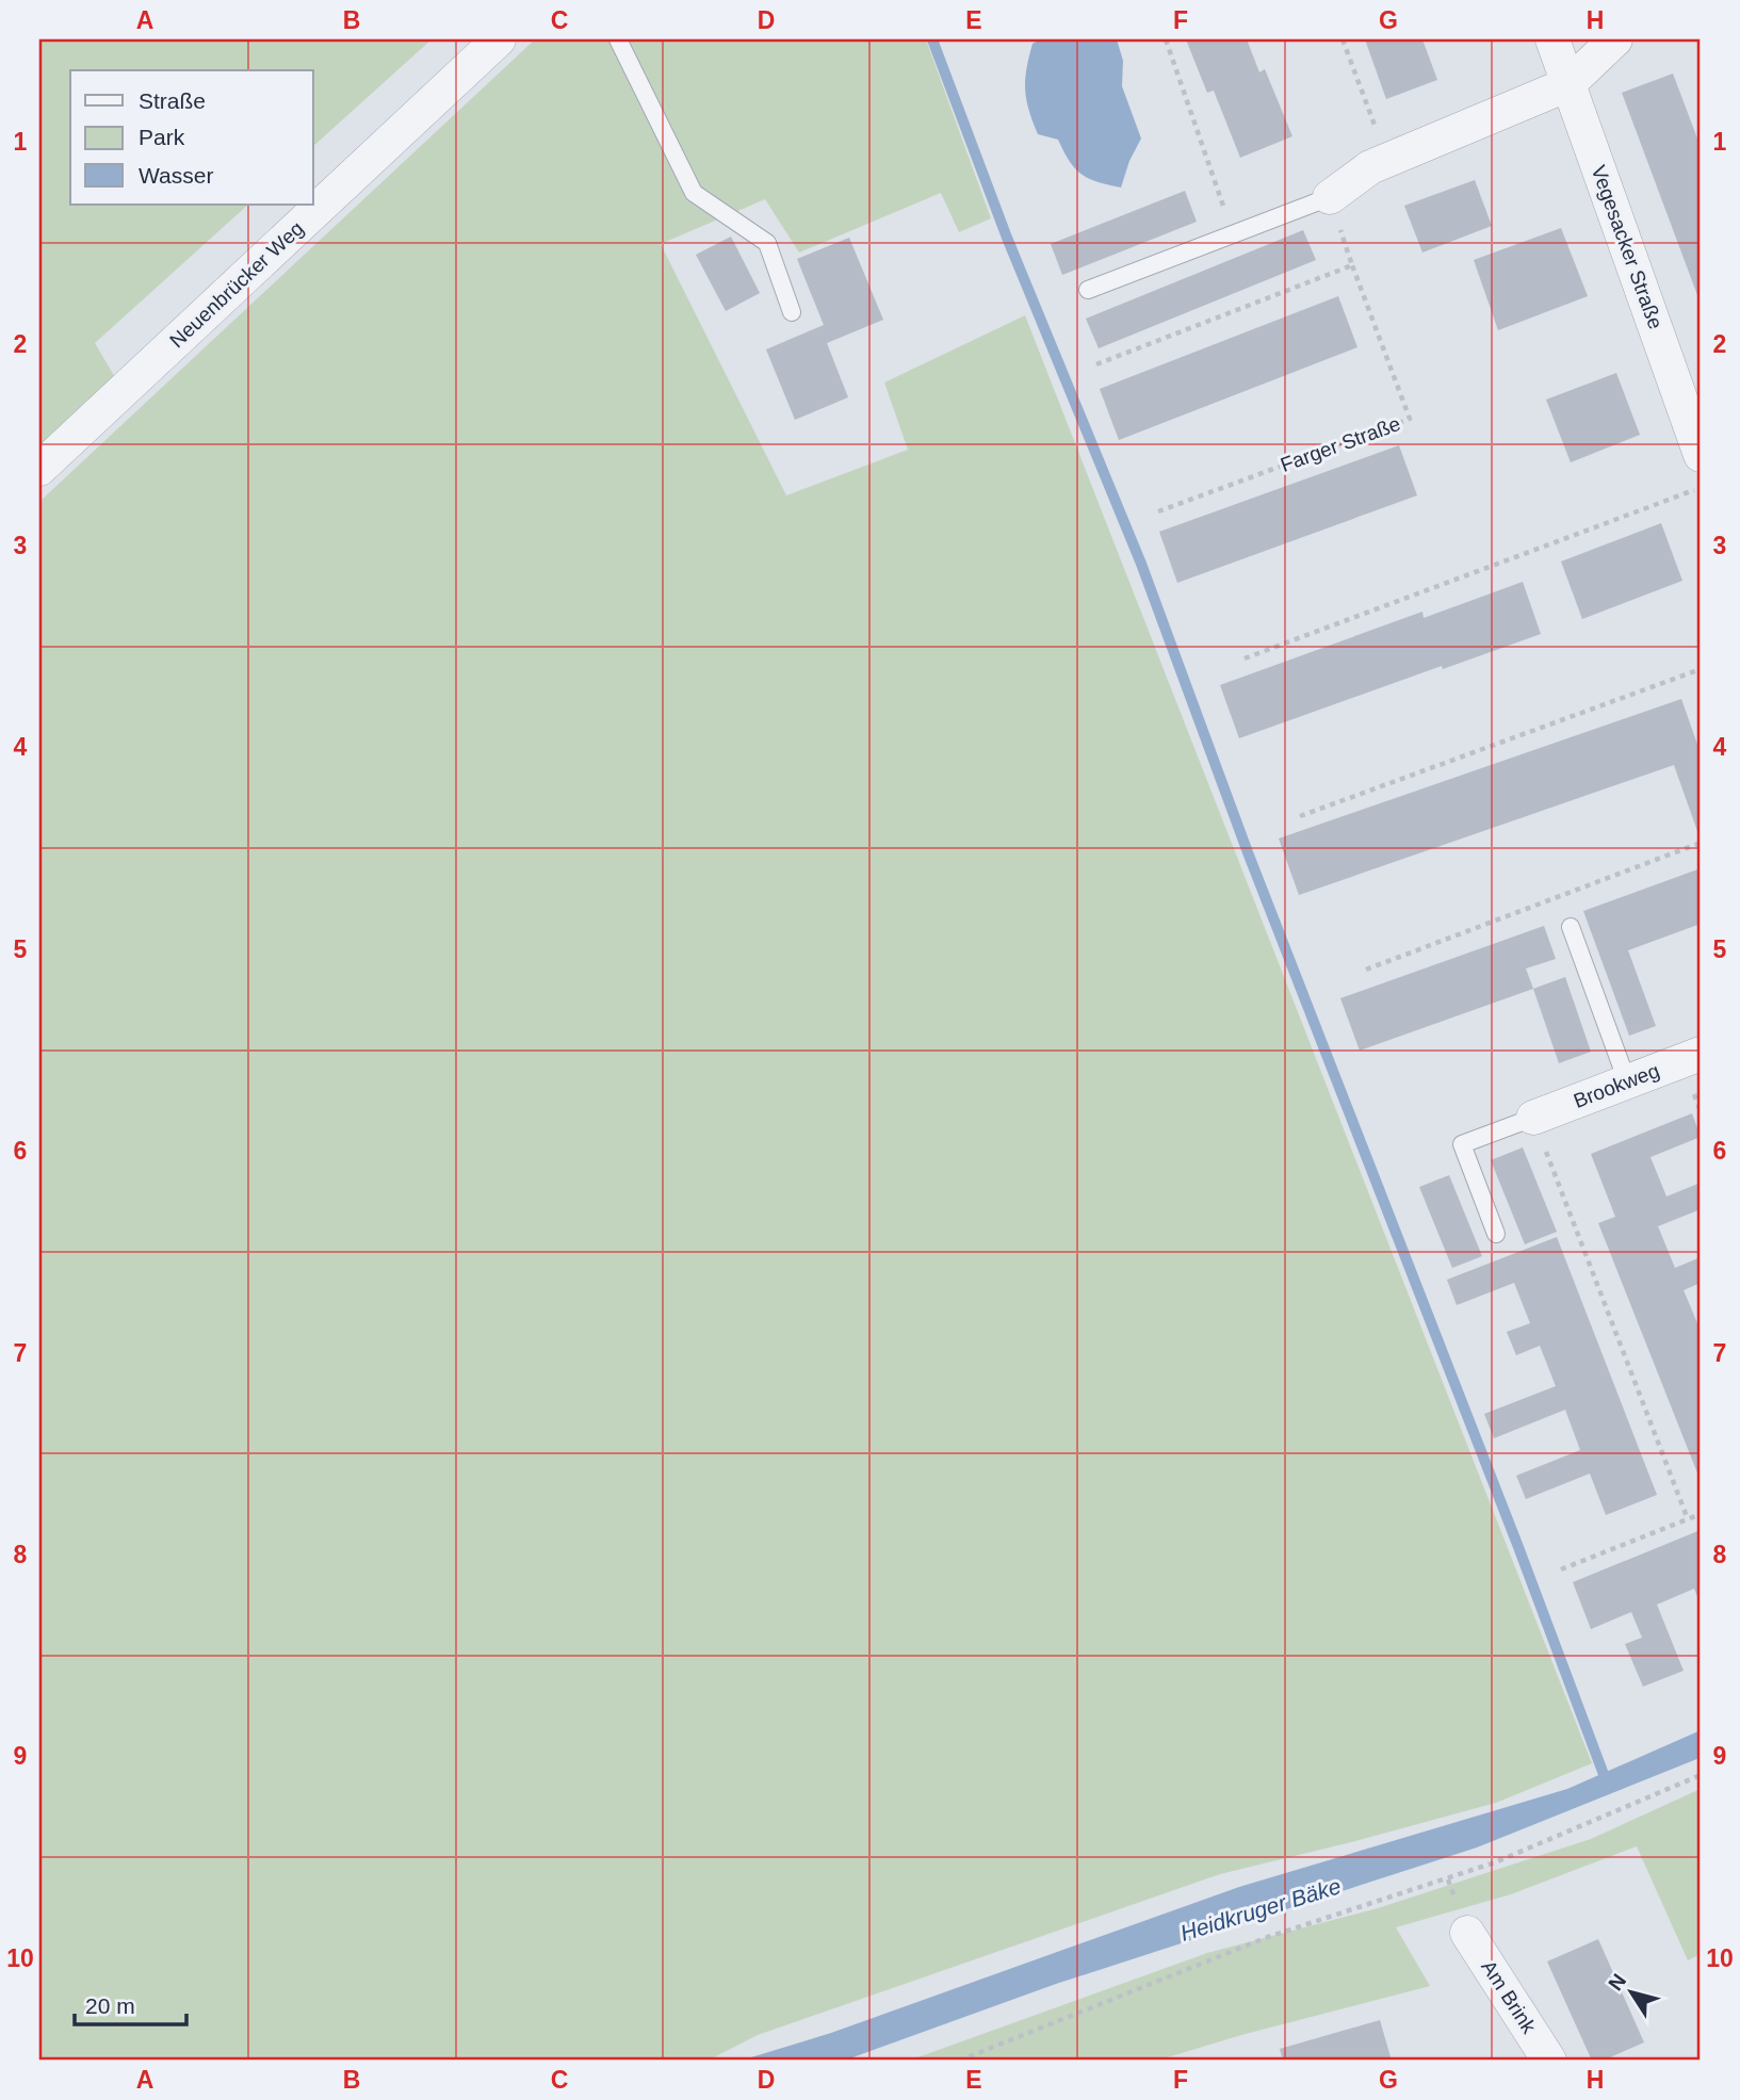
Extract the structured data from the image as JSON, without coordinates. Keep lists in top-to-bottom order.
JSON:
{
  "streets": {
    "street": [
      "Vegesacker Straße",
      "Neuenbrücker Weg",
      "Brookweg",
      "Am Brink"
    ],
    "path": ["Farger Straße"]
  },
  "water": ["Heidkruger Bäke"],
  "legend": ["Straße", "Park", "Wasser"],
  "scale_bar": "20 m",
  "north": "top left",
  "grid": {
    "columns": [
      "A",
      "B",
      "C",
      "D",
      "E",
      "F",
      "G",
      "H"
    ],
    "rows": [
      "1",
      "2",
      "3",
      "4",
      "5",
      "6",
      "7",
      "8",
      "9",
      "10"
    ]
  }
}
